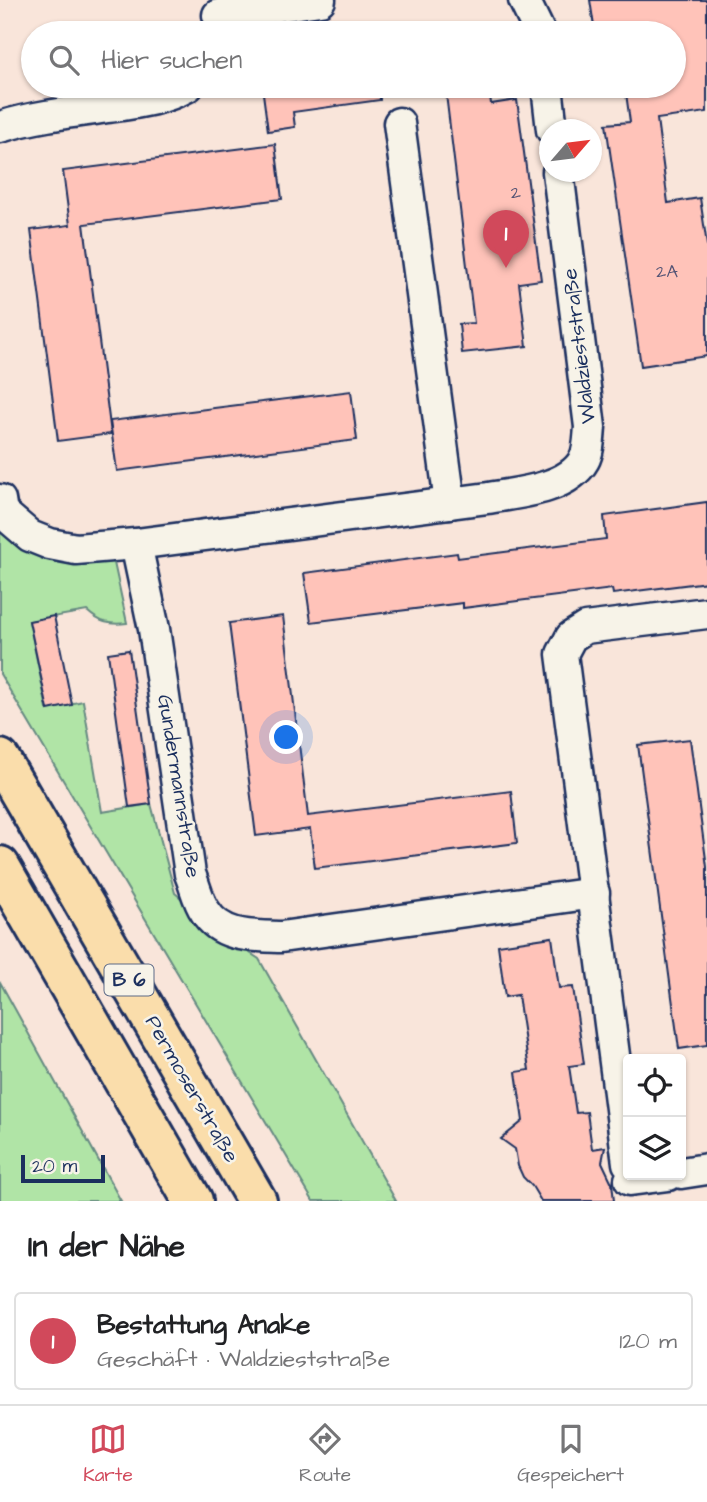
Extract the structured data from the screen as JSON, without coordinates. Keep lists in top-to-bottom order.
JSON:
{
  "streets": {
    "main road": ["B 6", "Permoserstraße"],
    "street": ["Waldzieststraße", "Gundermannstraße"]
  },
  "crossings": [
    ["Waldzieststraße", "Gundermannstraße"]
  ],
  "house_numbers": ["2", "2A"],
  "scale_bar": "20 m",
  "north": "top right",
  "page": {
    "search": "Hier suchen",
    "pins": "1",
    "scale": "20 m",
    "heading": "In der Nähe",
    "list": [
      {
        "mark": "1",
        "name": "Bestattung Anake",
        "note": "Geschäft · Waldzieststraße",
        "value": "120 m"
      }
    ],
    "nav": ["Karte", "Route", "Gespeichert"]
  }
}
